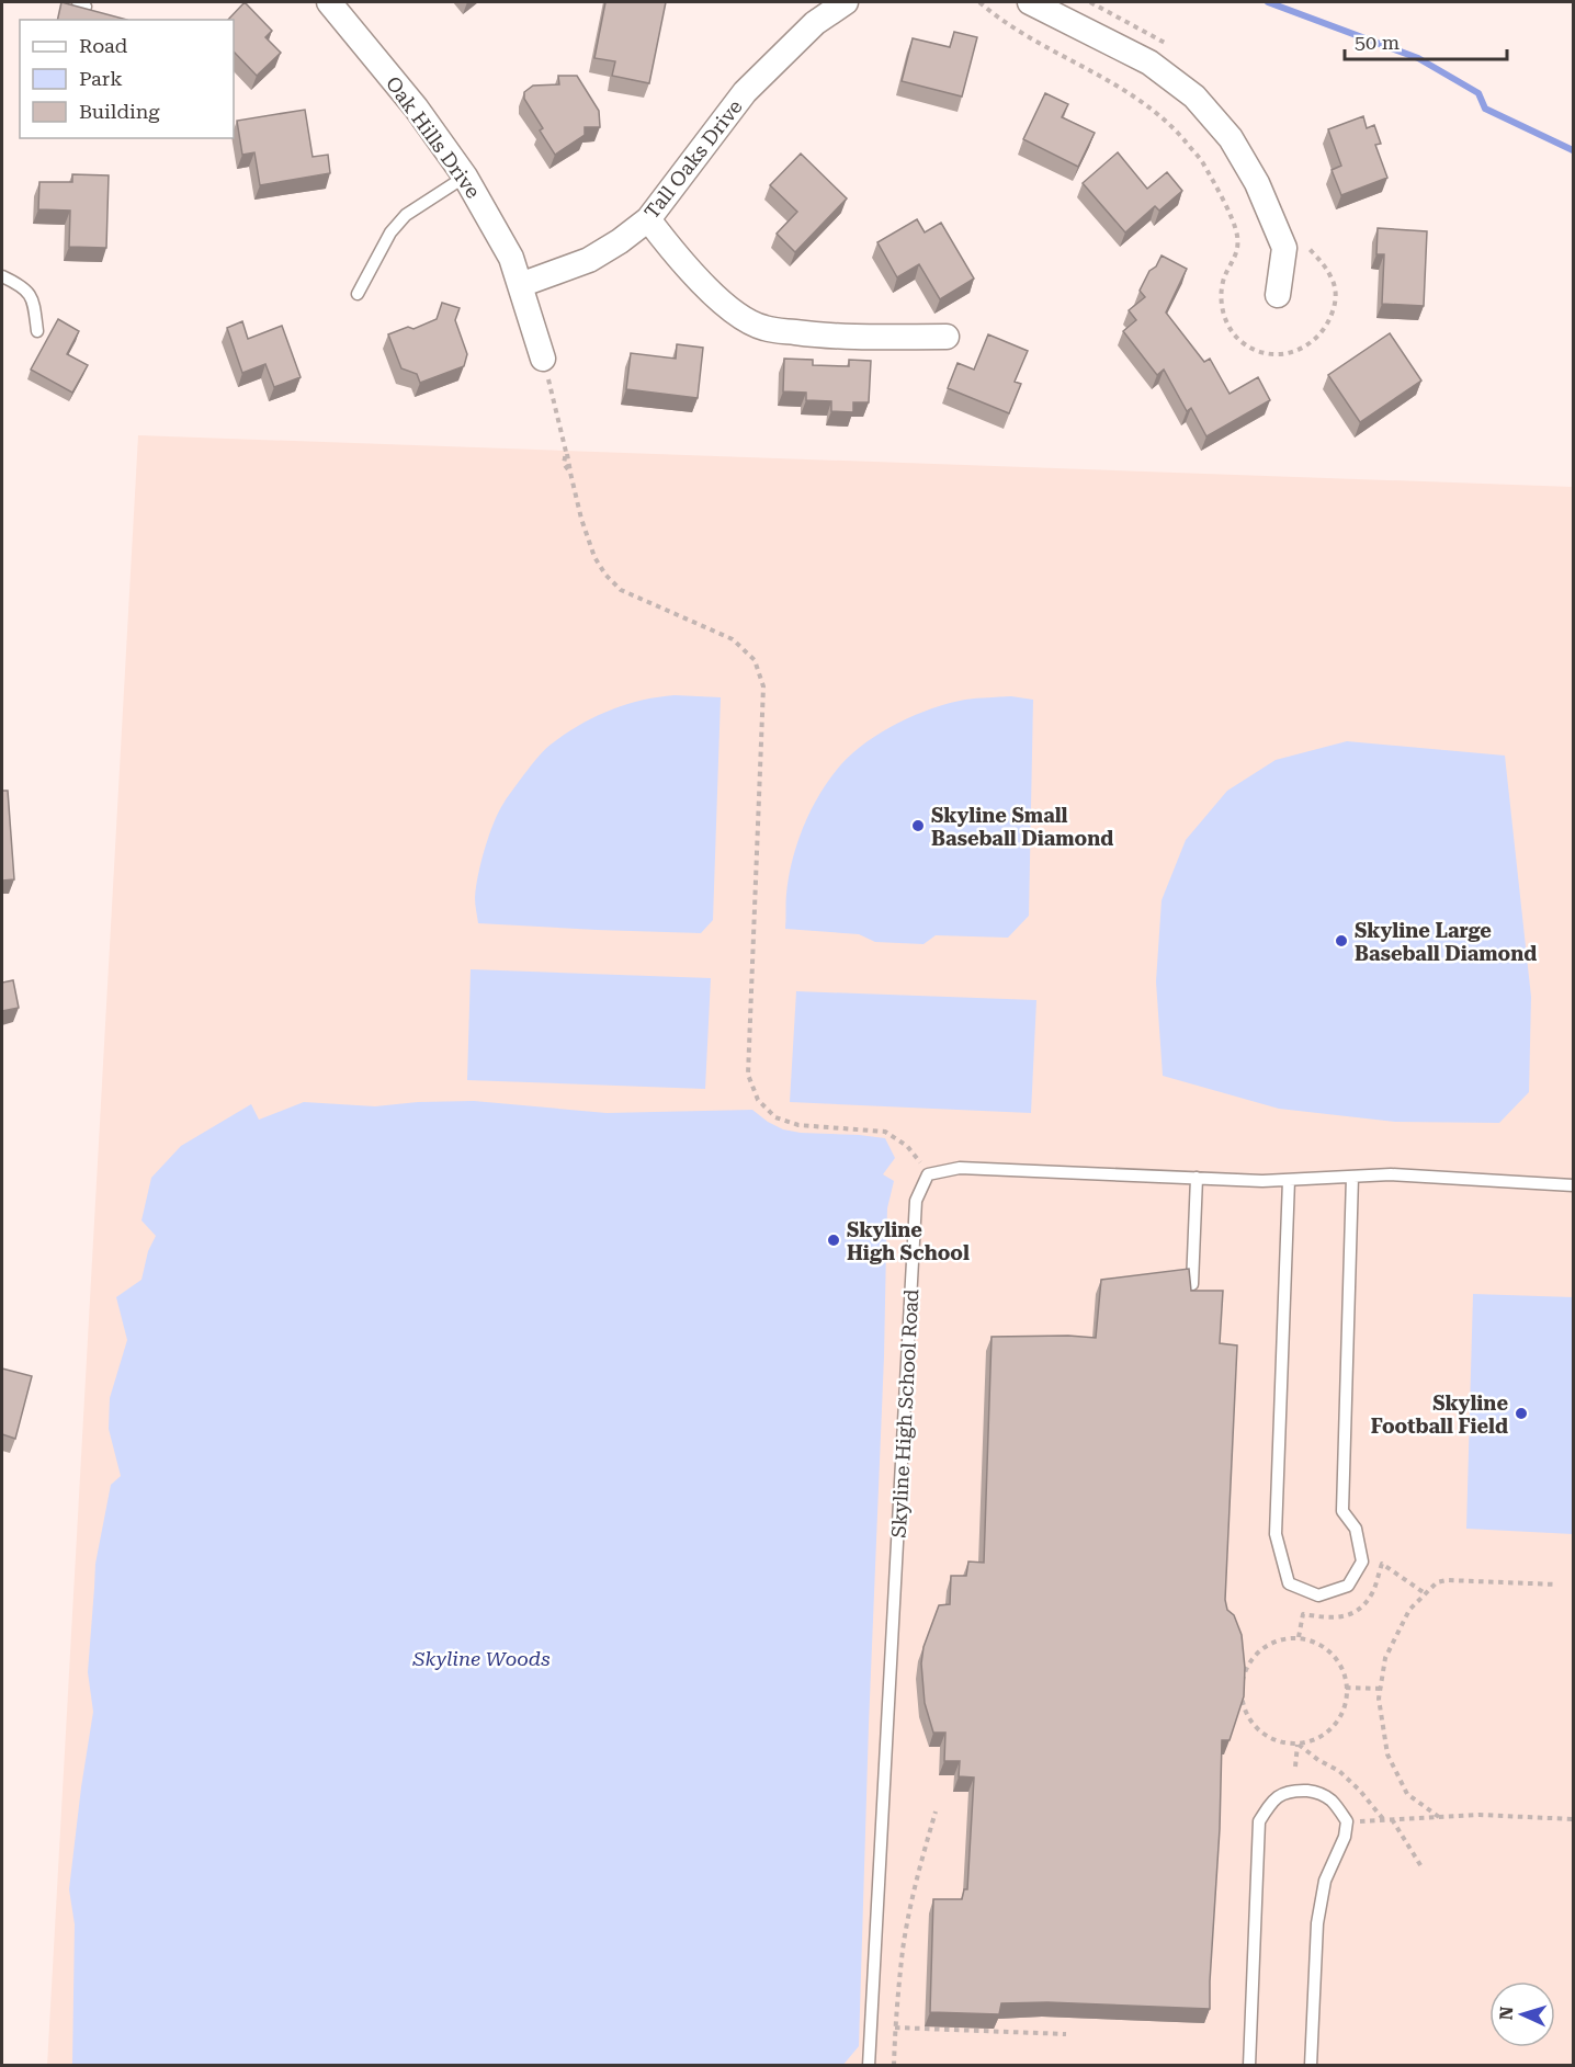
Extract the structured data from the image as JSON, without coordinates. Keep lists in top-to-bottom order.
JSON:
{
  "streets": {
    "street": ["Oak Hills Drive", "Tall Oaks Drive"],
    "lane": ["Skyline High School Road"]
  },
  "crossings": [
    ["Oak Hills Drive", "Tall Oaks Drive"]
  ],
  "parks": ["Skyline Woods"],
  "places": [
    "Skyline Small Baseball Diamond",
    "Skyline Large Baseball Diamond",
    "Skyline High School",
    "Skyline Football Field"
  ],
  "legend": ["Road", "Park", "Building"],
  "scale_bar": "50 m",
  "north": "left"
}
